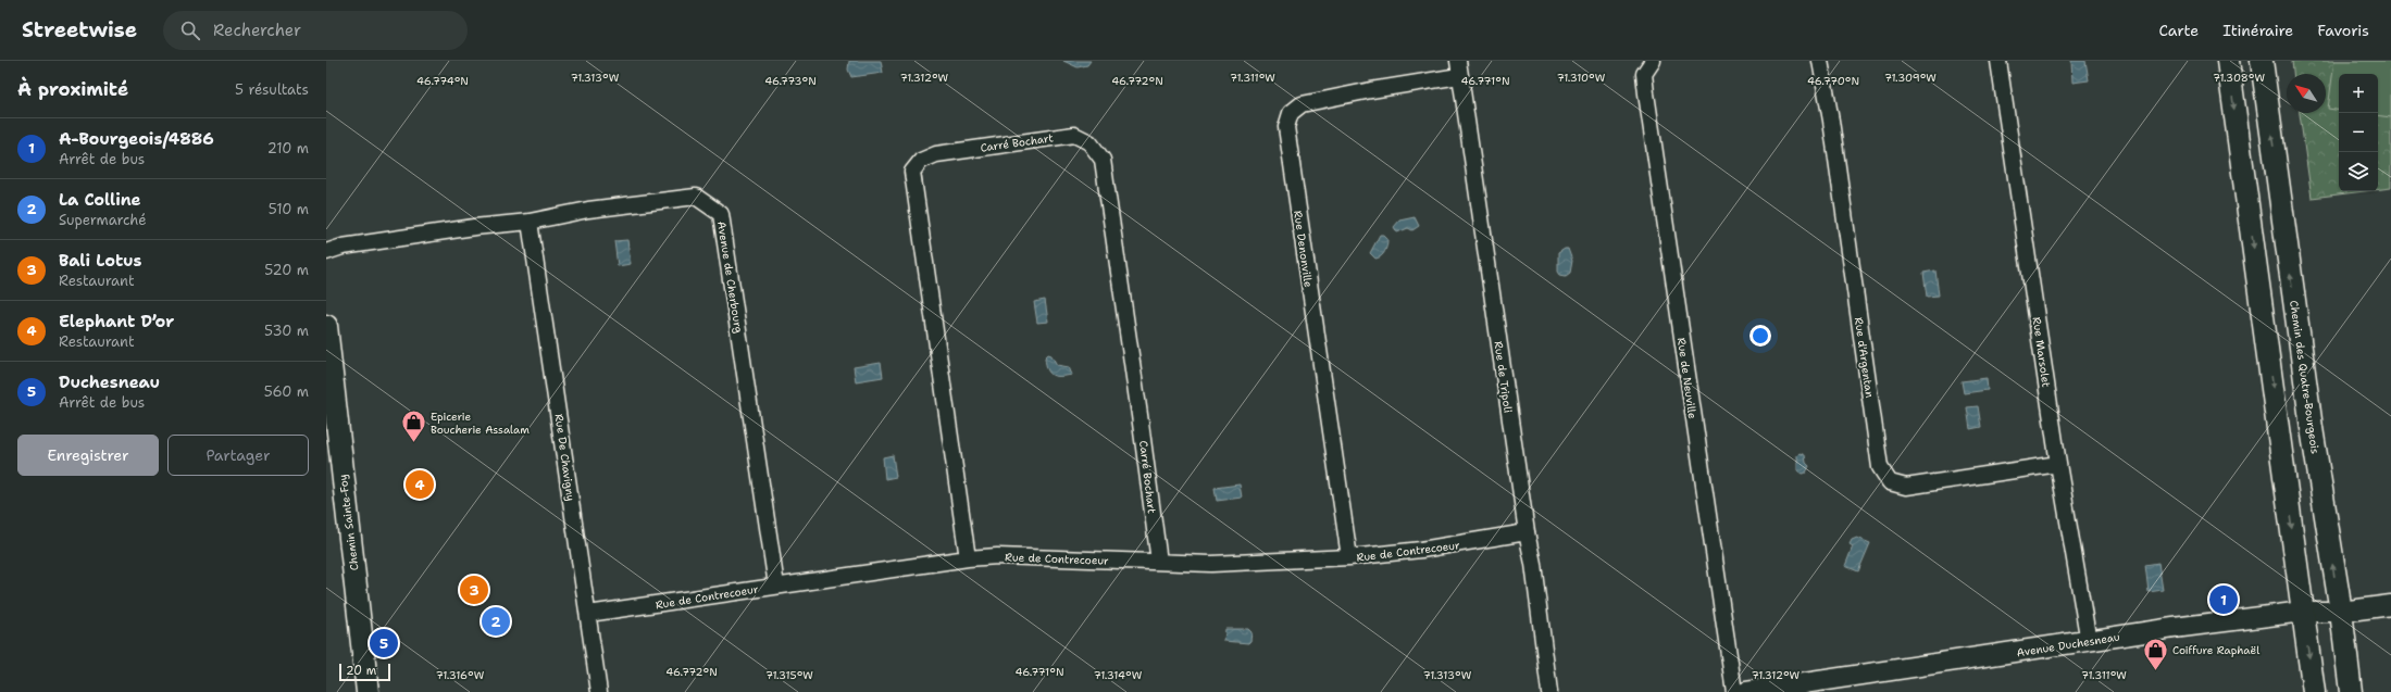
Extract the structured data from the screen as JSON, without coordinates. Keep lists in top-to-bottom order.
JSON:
{
  "streets": {
    "main road": ["Chemin des Quatre-Bourgeois", "Chemin Sainte-Foy"],
    "street": [
      "Carré Bochart",
      "Rue Denonville",
      "Avenue de Cherbourg",
      "Rue Marsolet",
      "Rue d'Argentan",
      "Rue de Tripoli",
      "Rue de Neuville",
      "Rue De Chavigny",
      "Rue de Contrecoeur",
      "Avenue Duchesneau"
    ]
  },
  "crossings": [
    ["Carré Bochart", "Rue de Contrecoeur"],
    ["Rue Denonville", "Rue de Tripoli"],
    ["Rue Denonville", "Rue de Contrecoeur"],
    ["Avenue de Cherbourg", "Rue De Chavigny"],
    ["Avenue de Cherbourg", "Rue de Contrecoeur"],
    ["Rue Marsolet", "Rue d'Argentan"],
    ["Rue Marsolet", "Avenue Duchesneau"],
    ["Rue de Tripoli", "Rue de Contrecoeur"],
    ["Chemin des Quatre-Bourgeois", "Avenue Duchesneau"],
    ["Rue De Chavigny", "Rue de Contrecoeur"]
  ],
  "places": {
    "shop": ["Epicerie Boucherie Assalam", "Coiffure Raphaël"]
  },
  "scale_bar": "20 m",
  "north": "top left",
  "page": {
    "header": "Streetwise",
    "search": "Rechercher",
    "nav": ["Carte", "Itinéraire", "Favoris"],
    "heading": ["À proximité", "5 résultats"],
    "map_buttons": ["+", "−"],
    "list": [
      {
        "mark": "1",
        "name": "A-Bourgeois/4886",
        "note": "Arrêt de bus",
        "value": "210 m"
      },
      {
        "mark": "2",
        "name": "La Colline",
        "note": "Supermarché",
        "value": "510 m"
      },
      {
        "mark": "3",
        "name": "Bali Lotus",
        "note": "Restaurant",
        "value": "520 m"
      },
      {
        "mark": "4",
        "name": "Elephant D’or",
        "note": "Restaurant",
        "value": "530 m"
      },
      {
        "mark": "5",
        "name": "Duchesneau",
        "note": "Arrêt de bus",
        "value": "560 m"
      }
    ],
    "buttons": ["Enregistrer", "Partager"],
    "pins": [
      "4",
      "3",
      "1",
      "2",
      "5"
    ],
    "scale": "20 m"
  },
  "coordinates": [
    "71.313°W",
    "71.312°W",
    "71.311°W",
    "71.310°W",
    "71.309°W",
    "71.308°W",
    "46.774°N",
    "46.773°N",
    "46.772°N",
    "46.771°N",
    "46.770°N",
    "71.316°W",
    "71.315°W",
    "71.314°W"
  ]
}
